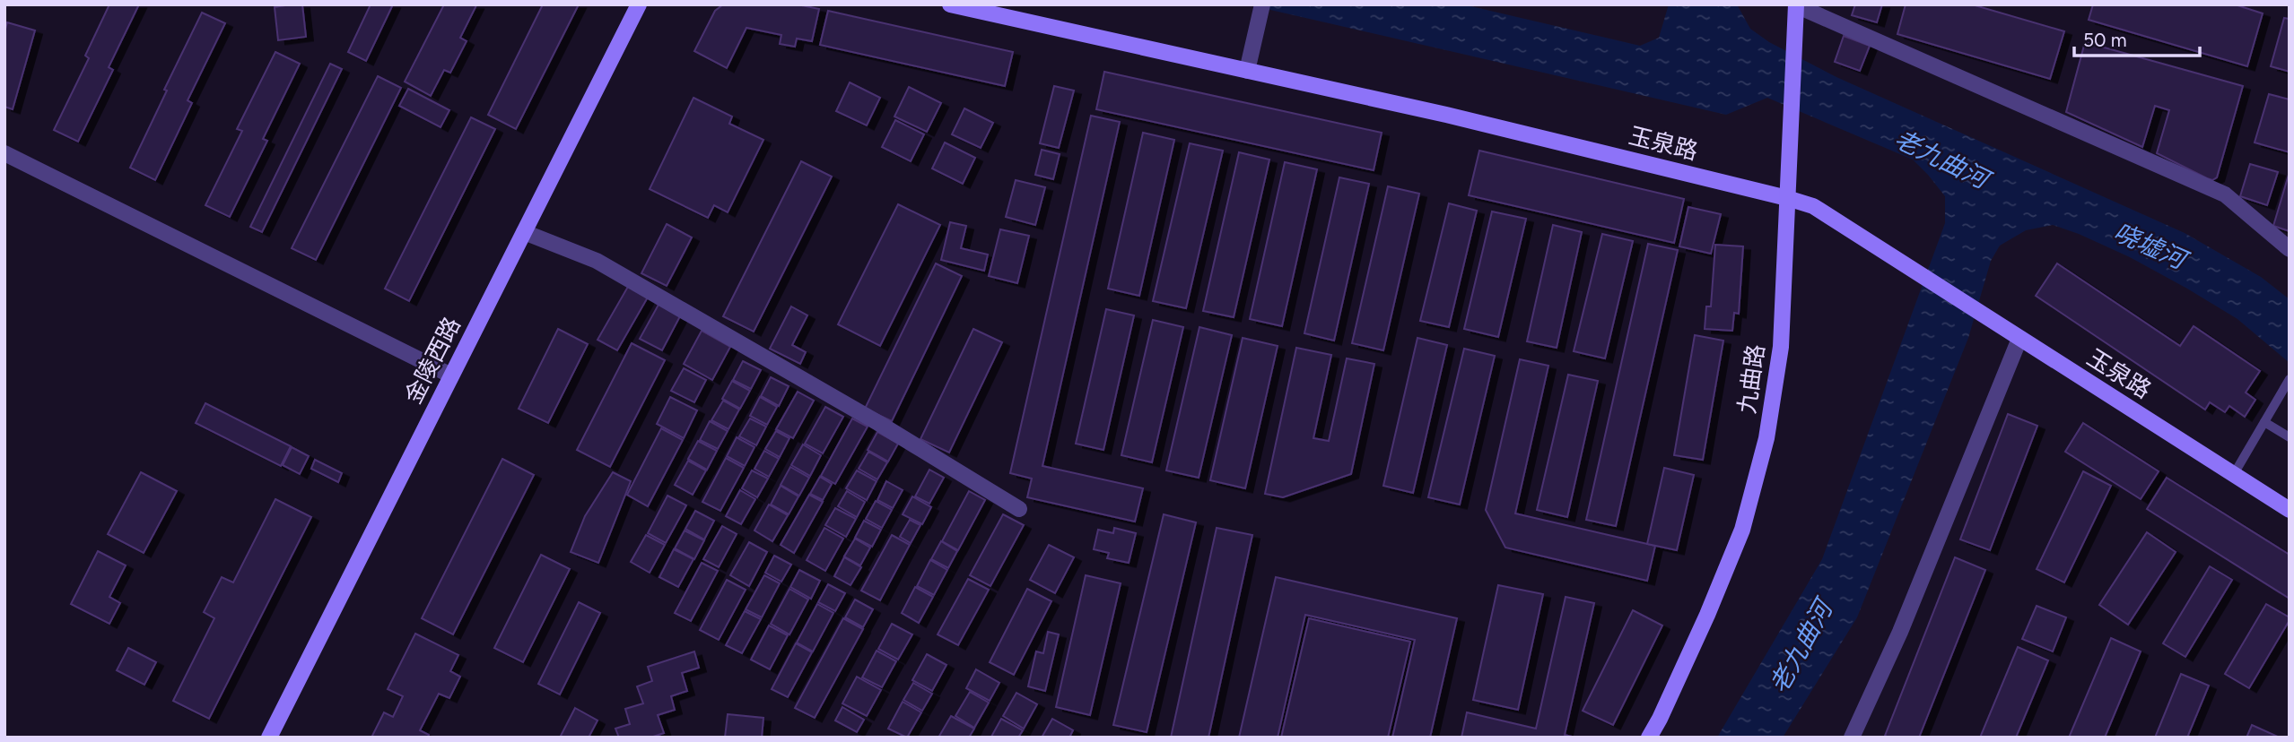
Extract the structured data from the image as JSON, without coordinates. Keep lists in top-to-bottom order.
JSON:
{
  "streets": {
    "street": ["玉泉路", "金陵西路", "九曲路"]
  },
  "crossings": [
    ["玉泉路", "九曲路"]
  ],
  "water": ["老九曲河", "哓墟河"],
  "scale_bar": "50 m"
}
